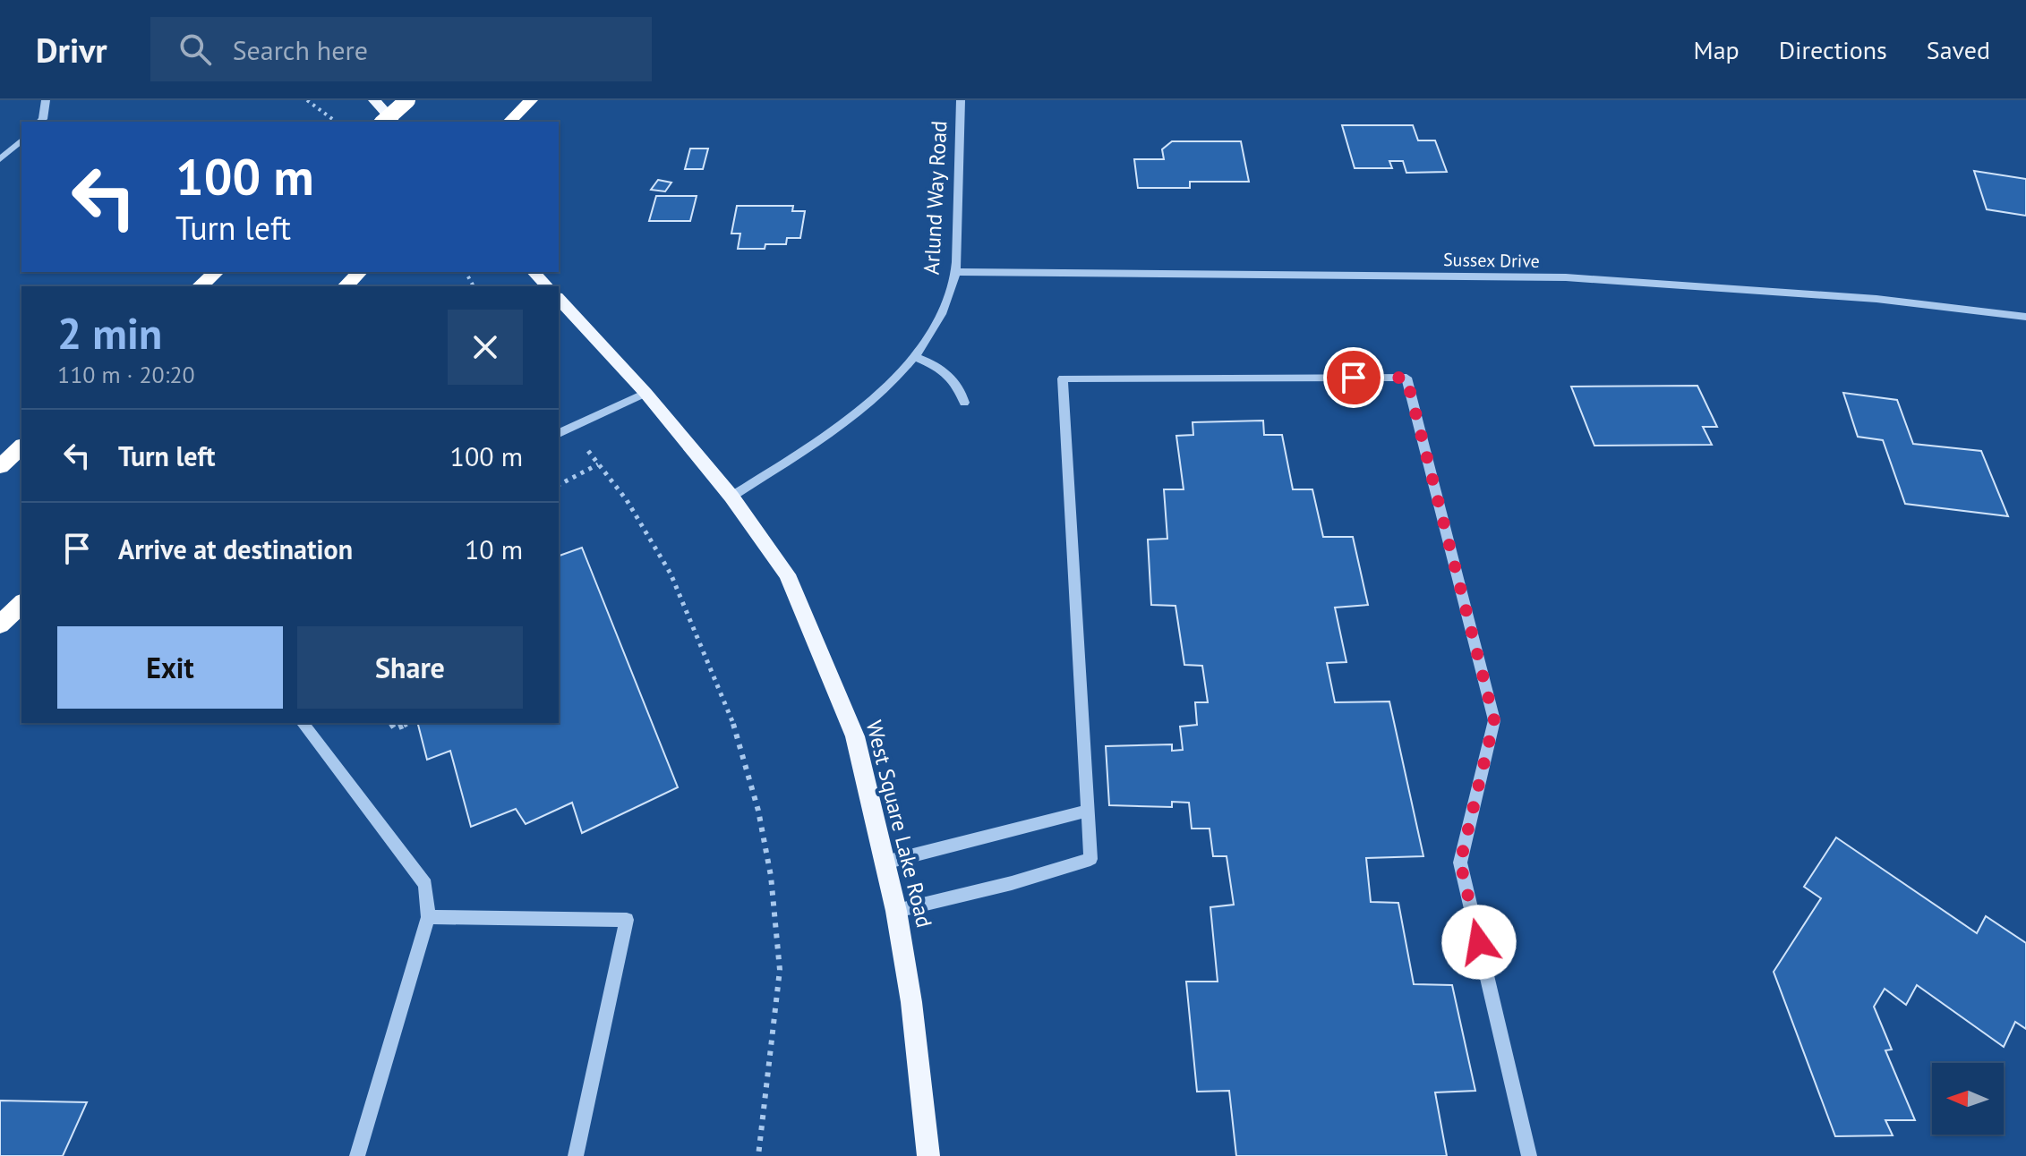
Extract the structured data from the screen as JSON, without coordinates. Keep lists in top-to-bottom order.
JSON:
{
  "streets": {
    "main road": ["West Square Lake Road"],
    "street": ["Arlund Way Road", "Sussex Drive"]
  },
  "crossings": [
    ["Arlund Way Road", "Sussex Drive"],
    ["Arlund Way Road", "West Square Lake Road"]
  ],
  "north": "left",
  "page": {
    "header": "Drivr",
    "search": "Search here",
    "nav": ["Map", "Directions", "Saved"],
    "turn": ["100 m", "Turn left"],
    "heading": ["2 min", "110 m · 20:20"],
    "list": [
      {
        "name": "Turn left",
        "value": "100 m"
      },
      {
        "name": "Arrive at destination",
        "value": "10 m"
      }
    ],
    "buttons": ["Exit", "Share"]
  }
}
